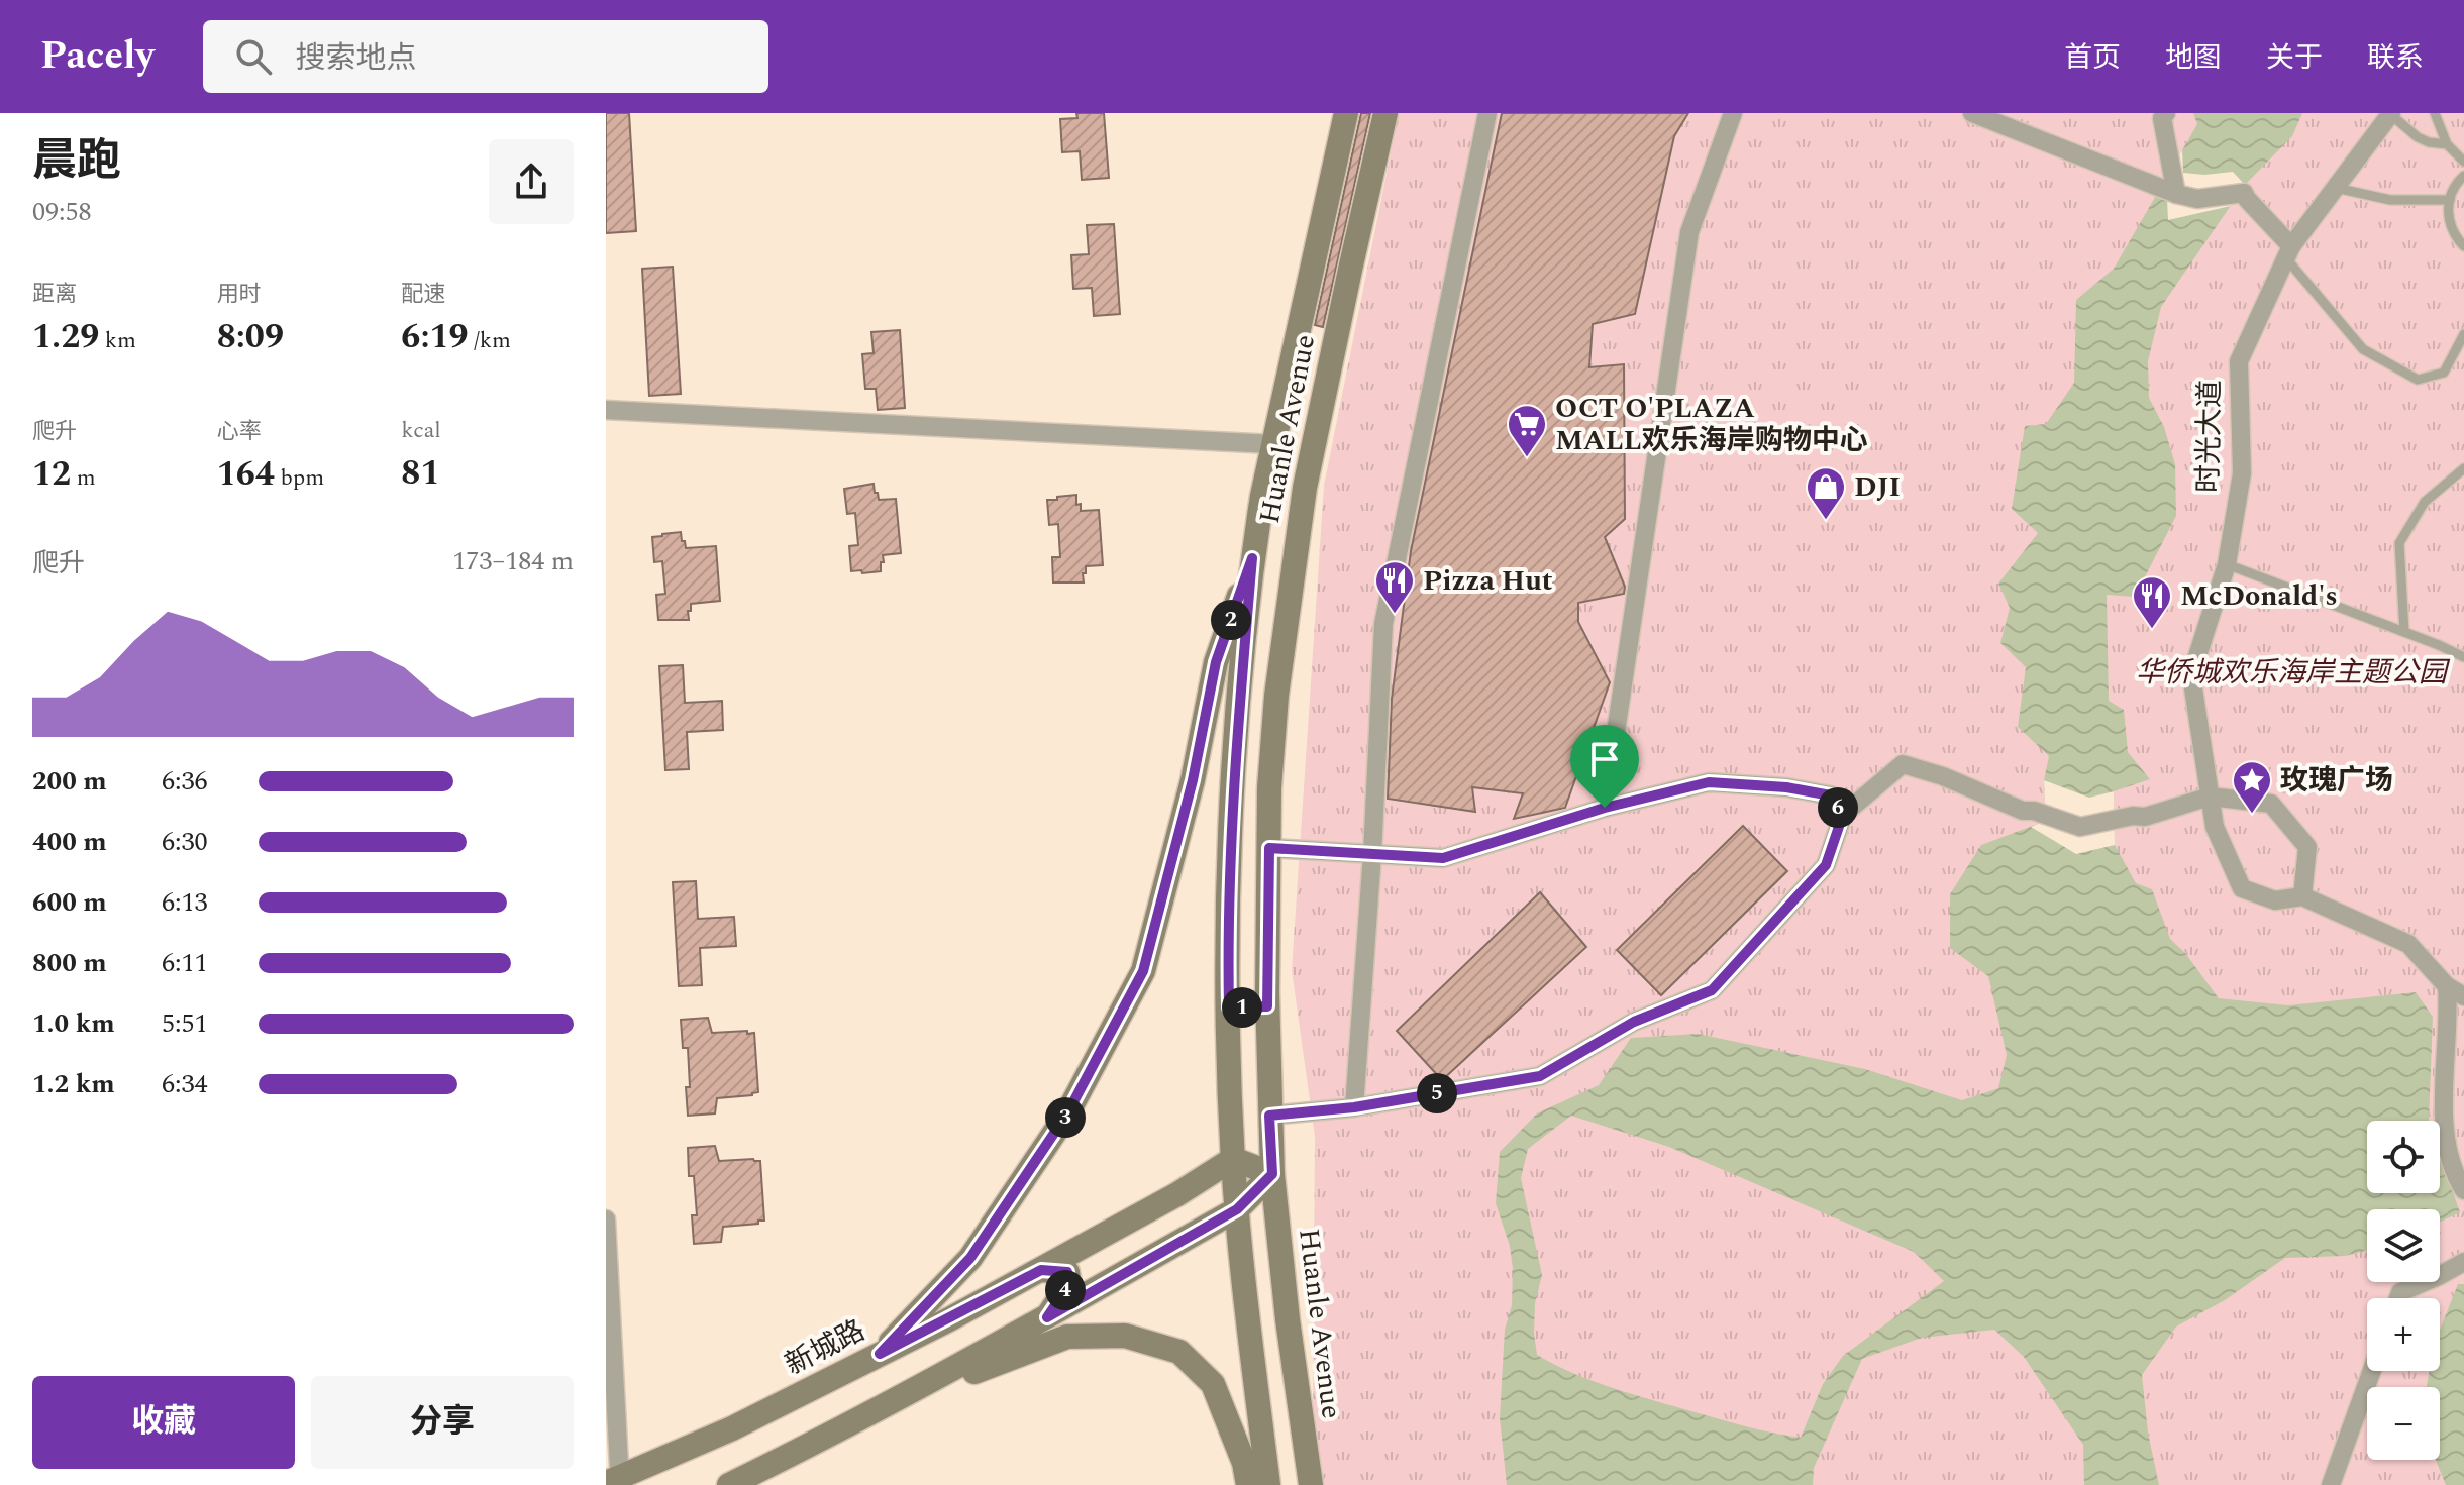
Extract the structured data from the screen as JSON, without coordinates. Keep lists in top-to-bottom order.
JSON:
{
  "streets": {
    "street": ["Huanle Avenue", "时光大道", "新城路"]
  },
  "crossings": [
    ["Huanle Avenue", "新城路"]
  ],
  "parks": ["华侨城欢乐海岸主题公园"],
  "places": {
    "supermarket": ["OCT O'PLAZA MALL欢乐海岸购物中心"],
    "shop": ["DJI"],
    "restaurant": ["Pizza Hut", "McDonald's"],
    "place": ["玫瑰广场"]
  },
  "page": {
    "header": "Pacely",
    "search": "搜索地点",
    "nav": [
      "首页",
      "地图",
      "关于",
      "联系"
    ],
    "heading": ["晨跑", "09:58"],
    "stats": [
      ["距离", "1.29 km"],
      ["用时", "8:09"],
      ["配速", "6:19 /km"],
      ["爬升", "12 m"],
      ["心率", "164 bpm"],
      ["kcal", "81"]
    ],
    "chart": ["爬升", "173–184 m"],
    "pins": [
      "2",
      "6",
      "1",
      "5",
      "3",
      "4"
    ],
    "list": [
      {
        "name": "200 m",
        "note": "6:36"
      },
      {
        "name": "400 m",
        "note": "6:30"
      },
      {
        "name": "600 m",
        "note": "6:13"
      },
      {
        "name": "800 m",
        "note": "6:11"
      },
      {
        "name": "1.0 km",
        "note": "5:51"
      },
      {
        "name": "1.2 km",
        "note": "6:34"
      }
    ],
    "map_buttons": ["+", "−"],
    "buttons": ["收藏", "分享"]
  }
}
